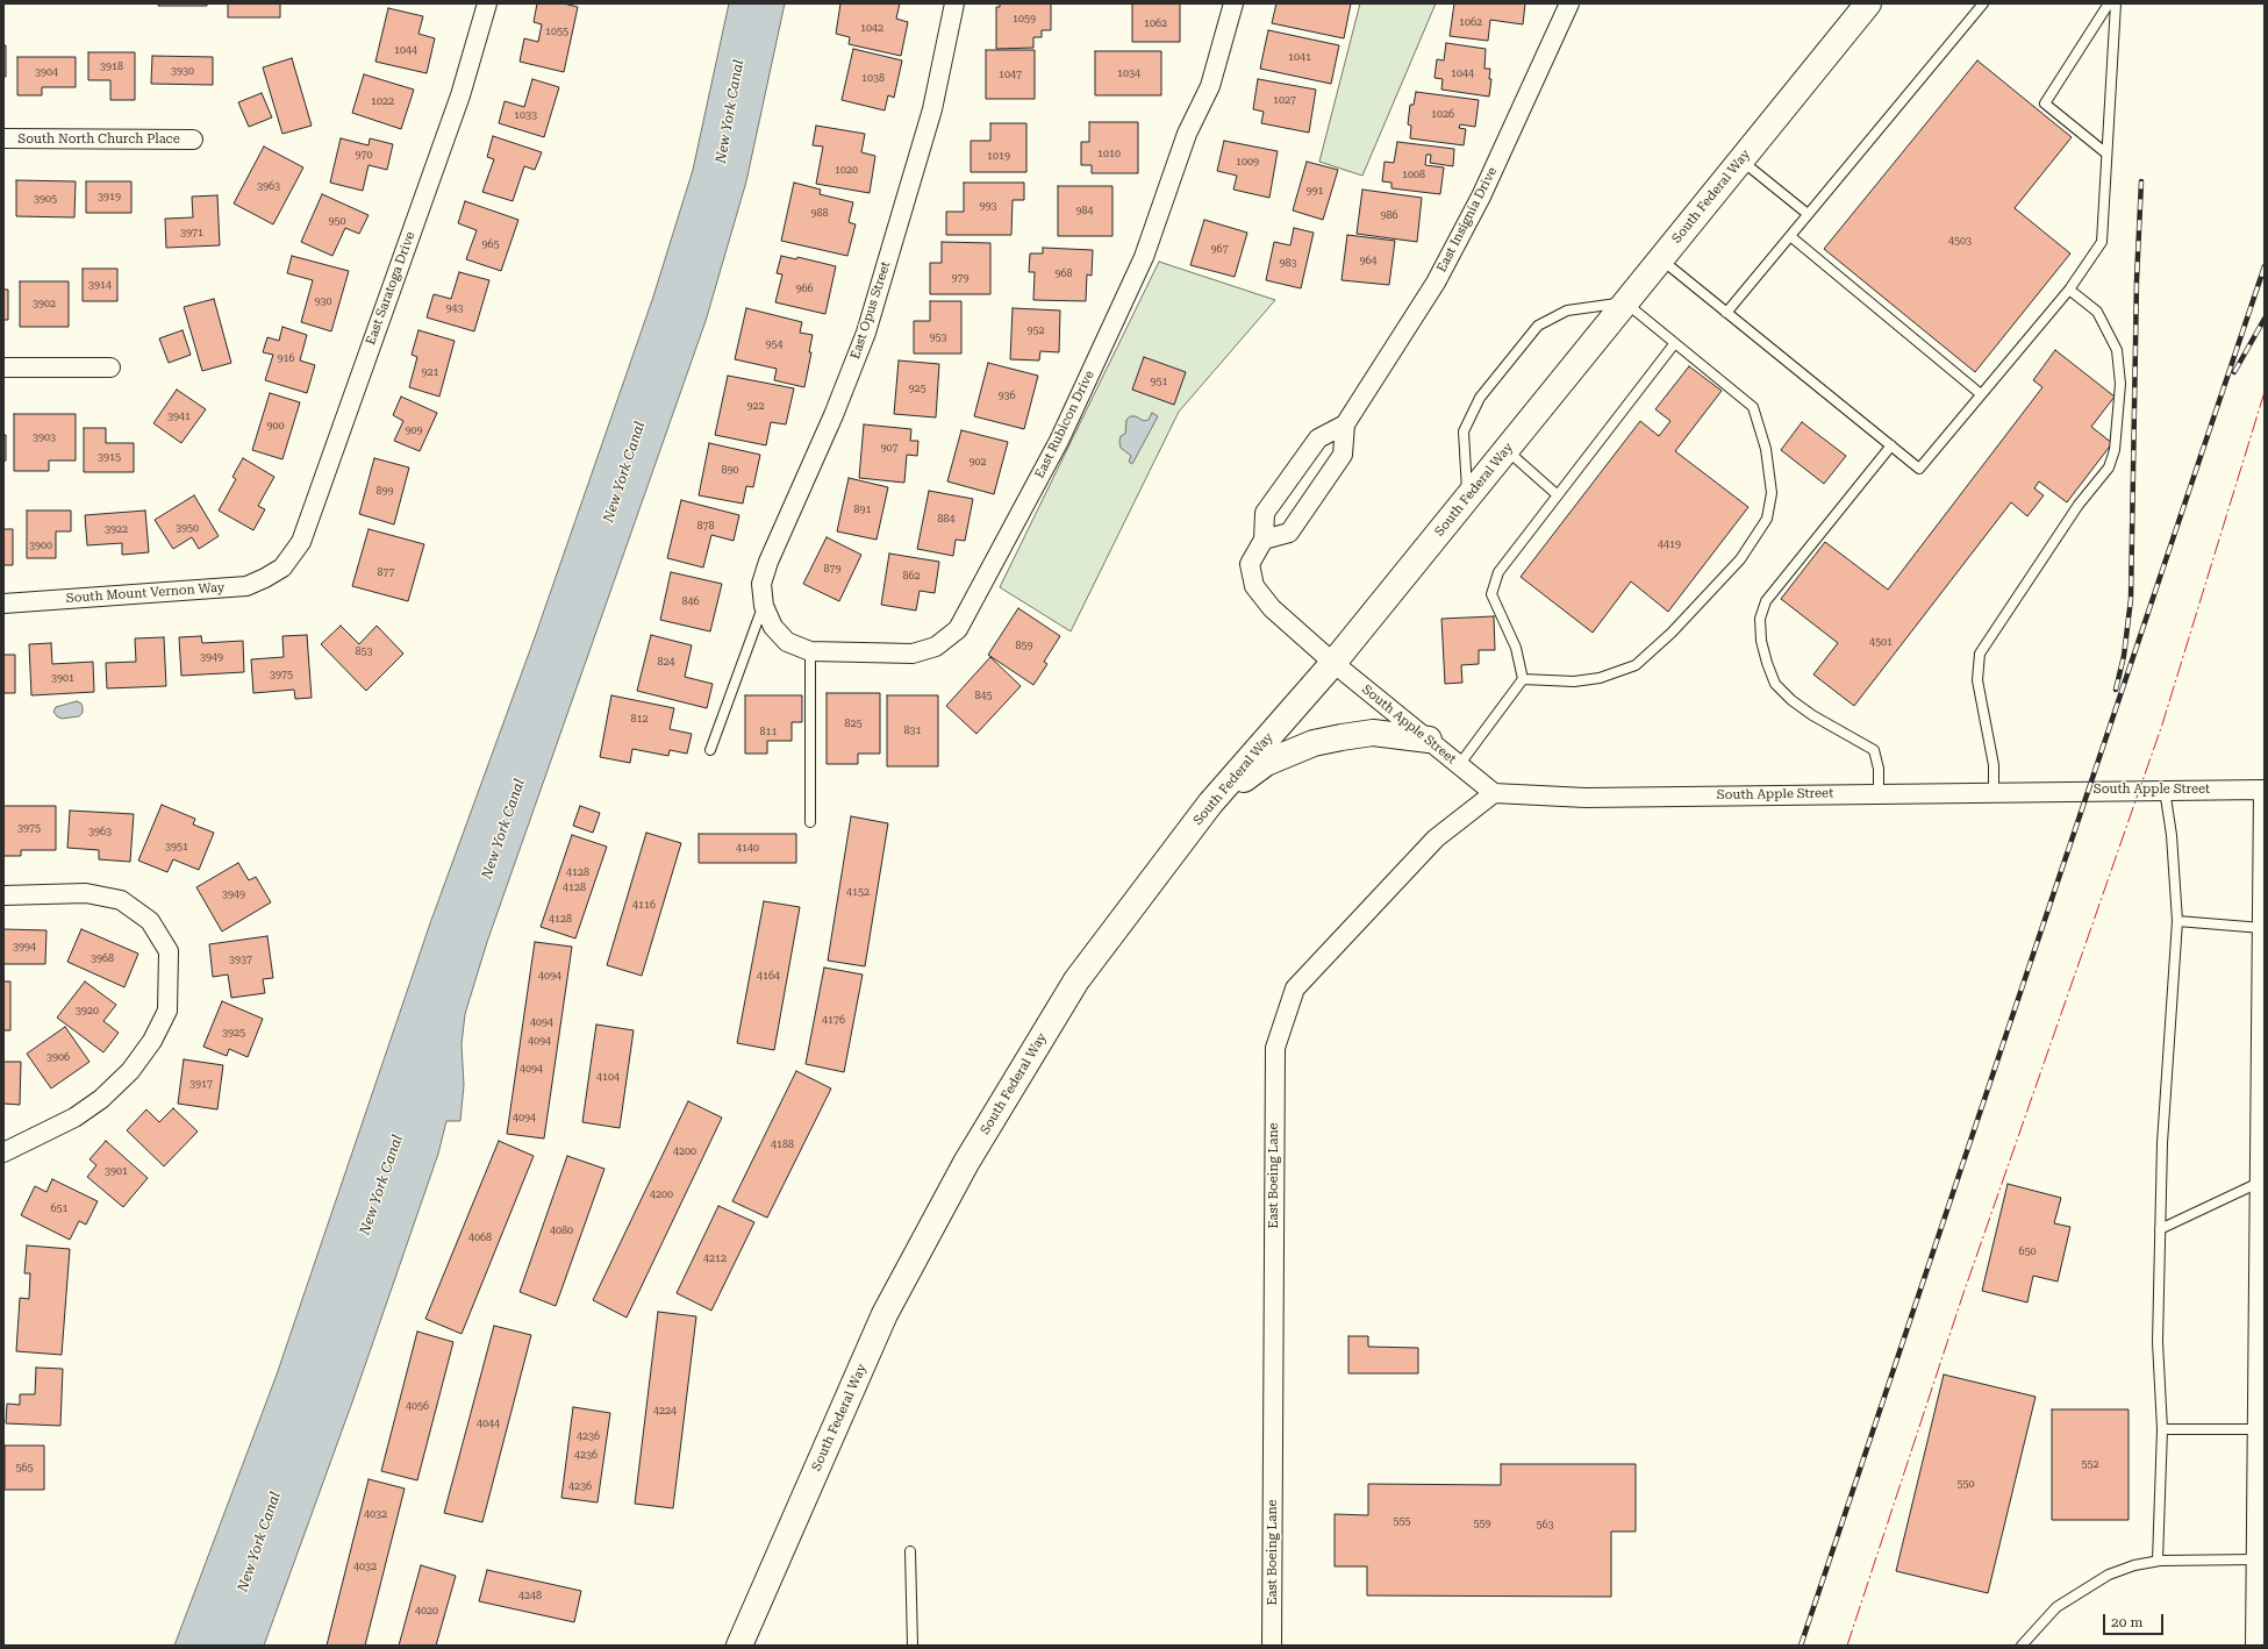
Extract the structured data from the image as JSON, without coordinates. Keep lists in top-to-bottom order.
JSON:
{
  "streets": {
    "main road": ["South Federal Way"],
    "street": [
      "South North Church Place",
      "East Insignia Drive",
      "East Saratoga Drive",
      "East Opus Street",
      "East Rubicon Drive",
      "South Mount Vernon Way",
      "South Apple Street",
      "East Boeing Lane"
    ]
  },
  "crossings": [
    ["South Federal Way", "South Apple Street"],
    ["East Saratoga Drive", "South Mount Vernon Way"],
    ["East Opus Street", "East Rubicon Drive"],
    ["South Apple Street", "East Boeing Lane"]
  ],
  "water": ["New York Canal"],
  "house_numbers": [
    "1059",
    "1062",
    "1062",
    "1042",
    "1055",
    "1044",
    "1041",
    "3918",
    "3930",
    "3904",
    "1034",
    "1044",
    "1047",
    "1038",
    "1027",
    "1022",
    "1026",
    "1033",
    "1010",
    "970",
    "1019",
    "1009",
    "1020",
    "1008",
    "3963",
    "991",
    "3919",
    "3905",
    "993",
    "984",
    "988",
    "986",
    "950",
    "3971",
    "4503",
    "965",
    "967",
    "964",
    "983",
    "968",
    "979",
    "3914",
    "966",
    "930",
    "3902",
    "943",
    "952",
    "953",
    "954",
    "916",
    "921",
    "951",
    "925",
    "936",
    "922",
    "3941",
    "900",
    "909",
    "3903",
    "907",
    "3915",
    "902",
    "890",
    "899",
    "891",
    "884",
    "878",
    "3950",
    "3922",
    "4419",
    "3900",
    "879",
    "877",
    "862",
    "846",
    "4501",
    "859",
    "853",
    "3949",
    "824",
    "3975",
    "3901",
    "845",
    "812",
    "825",
    "831",
    "811",
    "3975",
    "3963",
    "3951",
    "4140",
    "4128",
    "4128",
    "4152",
    "3949",
    "4116",
    "4128",
    "3994",
    "3968",
    "3937",
    "4094",
    "4164",
    "3920",
    "4176",
    "4094",
    "3925",
    "4094",
    "3906",
    "4094",
    "4104",
    "3917",
    "4094",
    "4188",
    "4200",
    "3901",
    "4200",
    "651",
    "4080",
    "4068",
    "650",
    "4212",
    "4056",
    "4224",
    "4044",
    "4236",
    "4236",
    "552",
    "565",
    "550",
    "4236",
    "4032",
    "555",
    "559",
    "563",
    "4032",
    "4248",
    "4020"
  ],
  "scale_bar": "20 m"
}
